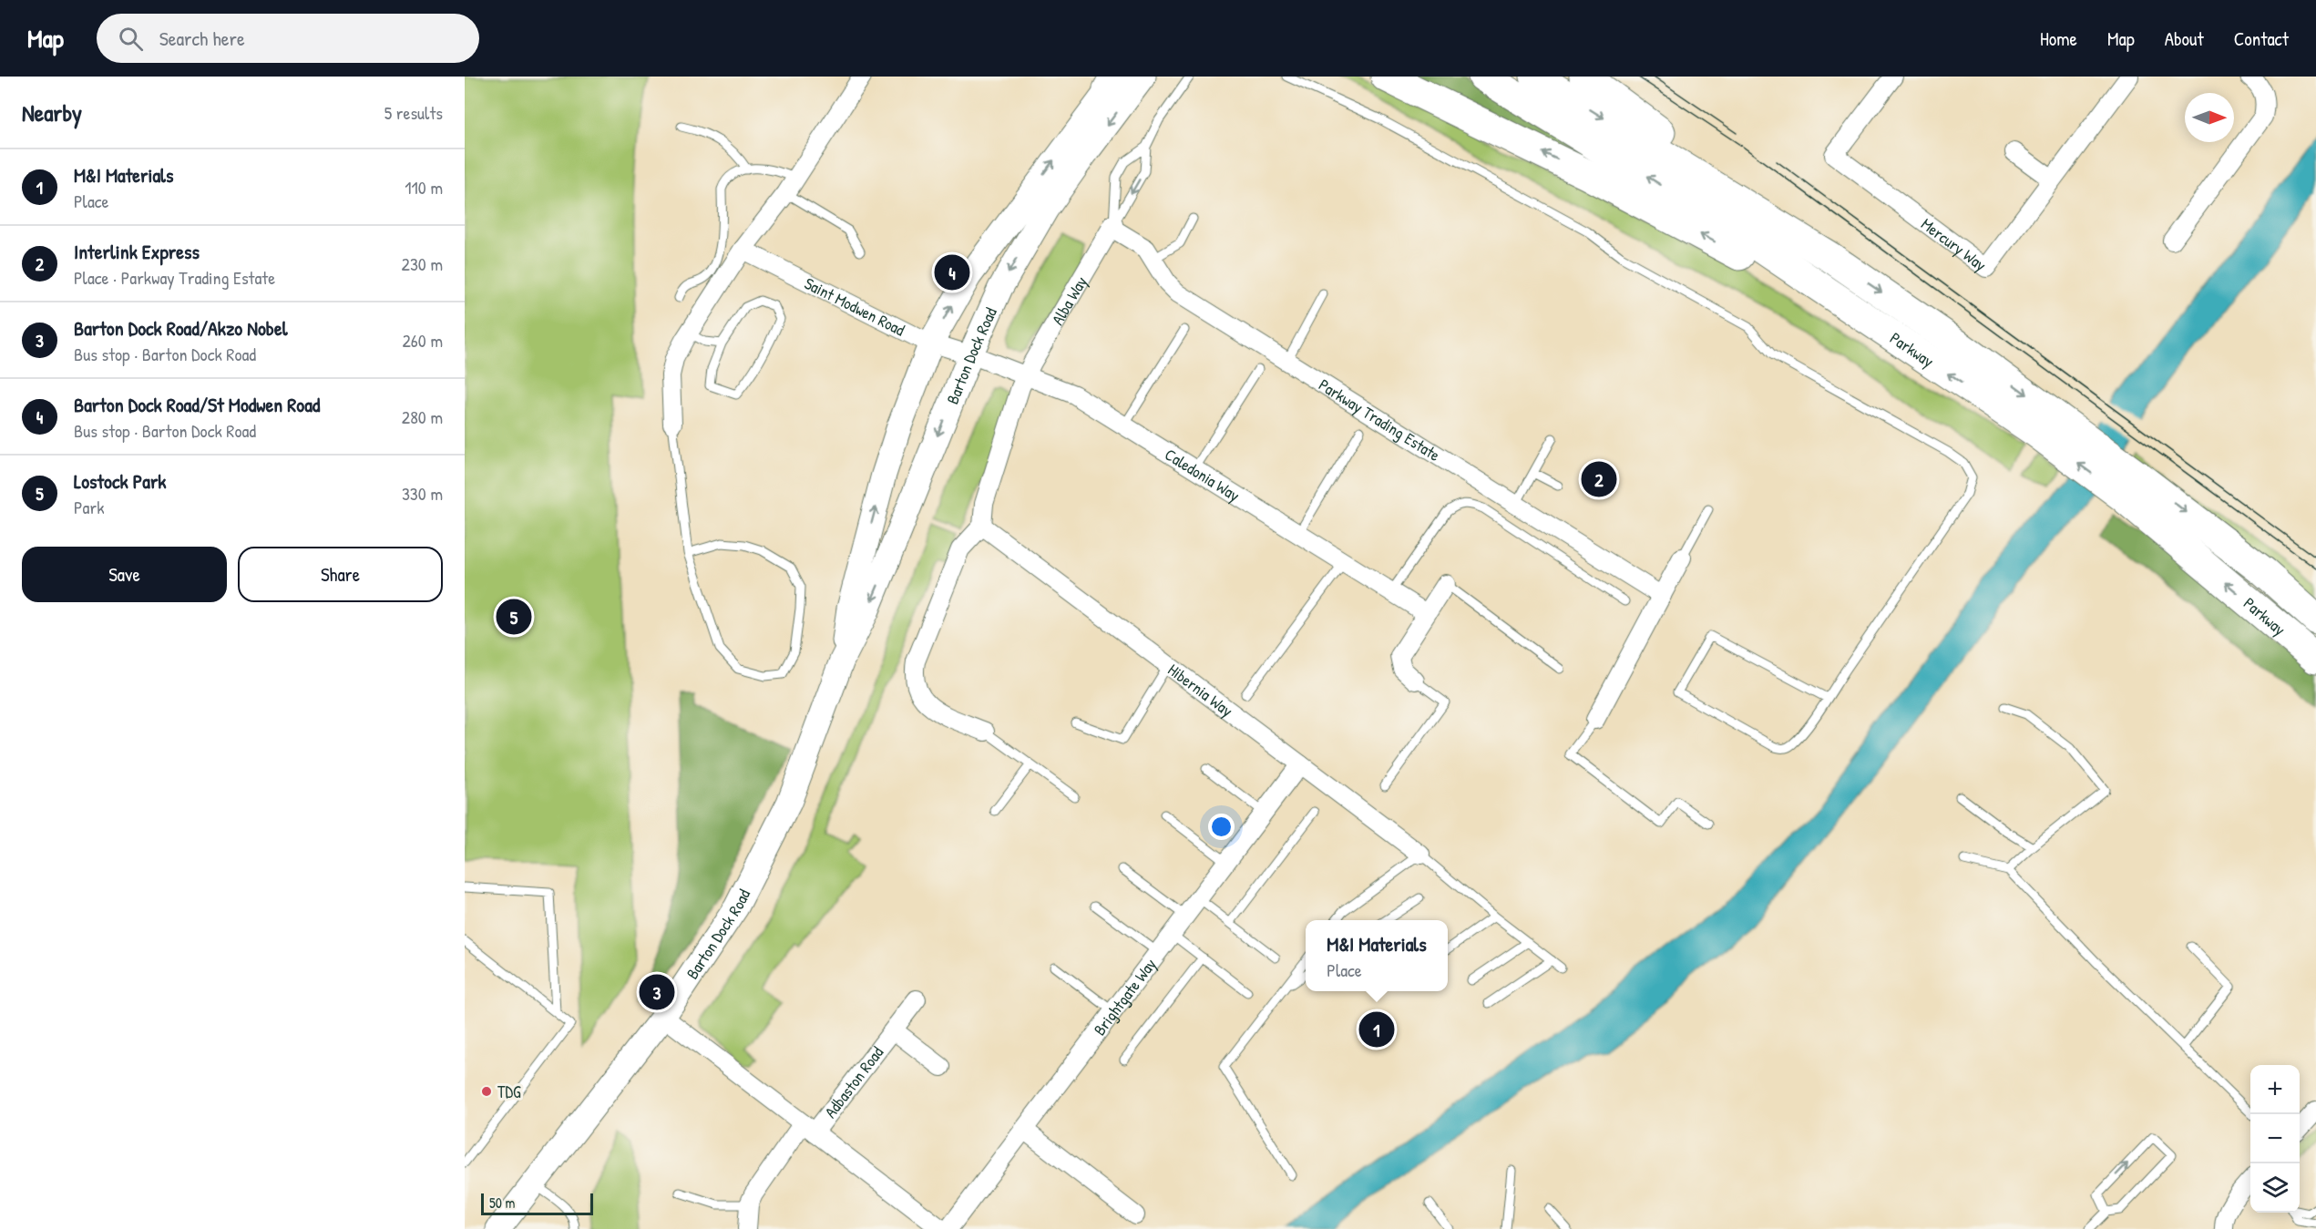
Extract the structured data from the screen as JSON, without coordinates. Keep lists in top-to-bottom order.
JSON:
{
  "streets": {
    "highway": ["Parkway"],
    "main road": ["Barton Dock Road"],
    "street": [
      "Mercury Way",
      "Alba Way",
      "Saint Modwen Road",
      "Parkway Trading Estate",
      "Caledonia Way",
      "Hibernia Way",
      "Brightgate Way",
      "Adbaston Road"
    ]
  },
  "crossings": [
    ["Alba Way", "Parkway Trading Estate"],
    ["Alba Way", "Caledonia Way"],
    ["Saint Modwen Road", "Barton Dock Road"],
    ["Saint Modwen Road", "Caledonia Way"],
    ["Barton Dock Road", "Caledonia Way"],
    ["Hibernia Way", "Brightgate Way"]
  ],
  "places": ["TDG"],
  "scale_bar": "50 m",
  "north": "right",
  "page": {
    "header": "Map",
    "search": "Search here",
    "nav": [
      "Home",
      "Map",
      "About",
      "Contact"
    ],
    "heading": ["Nearby", "5 results"],
    "list": [
      {
        "mark": "1",
        "name": "M&I Materials",
        "note": "Place",
        "value": "110 m"
      },
      {
        "mark": "2",
        "name": "Interlink Express",
        "note": "Place · Parkway Trading Estate",
        "value": "230 m"
      },
      {
        "mark": "3",
        "name": "Barton Dock Road/Akzo Nobel",
        "note": "Bus stop · Barton Dock Road",
        "value": "260 m"
      },
      {
        "mark": "4",
        "name": "Barton Dock Road/St Modwen Road",
        "note": "Bus stop · Barton Dock Road",
        "value": "280 m"
      },
      {
        "mark": "5",
        "name": "Lostock Park",
        "note": "Park",
        "value": "330 m"
      }
    ],
    "pins": [
      "4",
      "2",
      "5",
      "3",
      "1"
    ],
    "buttons": ["Save", "Share"],
    "popup": ["M&I Materials", "Place"],
    "map_buttons": ["+", "−"],
    "scale": "50 m"
  }
}
